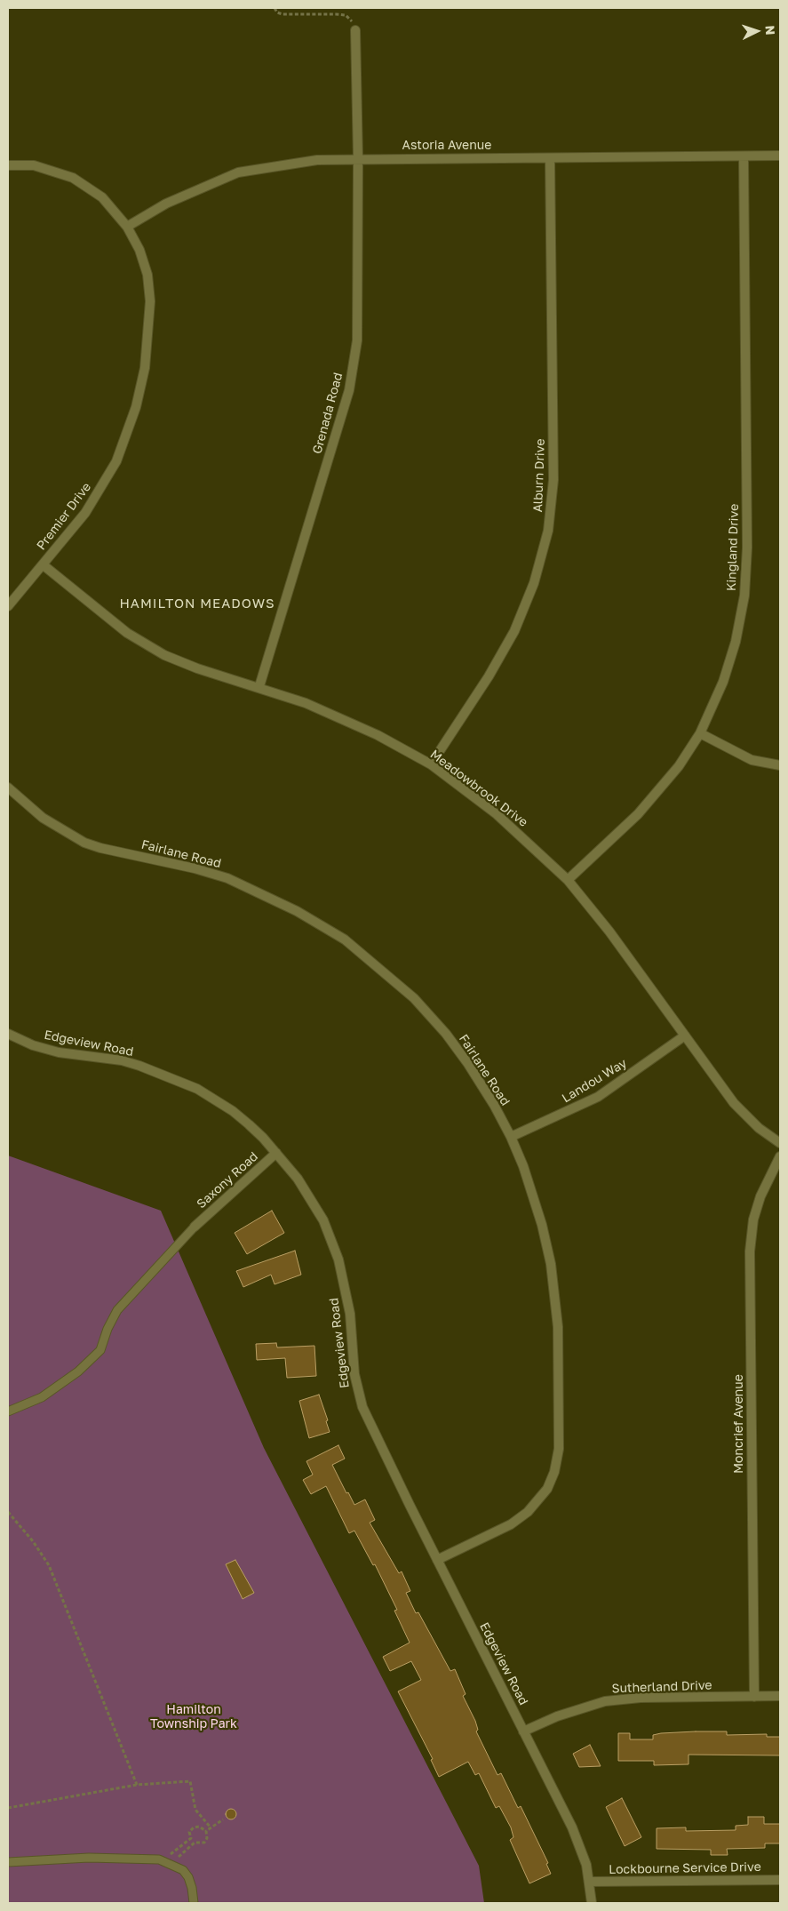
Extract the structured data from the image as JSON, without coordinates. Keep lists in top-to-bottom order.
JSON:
{
  "streets": {
    "street": [
      "Astoria Avenue",
      "Grenada Road",
      "Alburn Drive",
      "Premier Drive",
      "Kingland Drive",
      "Meadowbrook Drive",
      "Fairlane Road",
      "Edgeview Road",
      "Landou Way",
      "Saxony Road",
      "Moncrief Avenue",
      "Sutherland Drive",
      "Lockbourne Service Drive"
    ]
  },
  "crossings": [
    ["Astoria Avenue", "Grenada Road"],
    ["Astoria Avenue", "Alburn Drive"],
    ["Astoria Avenue", "Premier Drive"],
    ["Astoria Avenue", "Kingland Drive"],
    ["Grenada Road", "Meadowbrook Drive"],
    ["Alburn Drive", "Meadowbrook Drive"],
    ["Premier Drive", "Meadowbrook Drive"],
    ["Kingland Drive", "Meadowbrook Drive"],
    ["Meadowbrook Drive", "Landou Way"],
    ["Fairlane Road", "Edgeview Road"],
    ["Fairlane Road", "Landou Way"],
    ["Edgeview Road", "Saxony Road"],
    ["Edgeview Road", "Sutherland Drive"],
    ["Edgeview Road", "Lockbourne Service Drive"],
    ["Moncrief Avenue", "Sutherland Drive"]
  ],
  "districts": ["HAMILTON MEADOWS"],
  "parks": ["Hamilton Township Park"],
  "north": "right"
}
